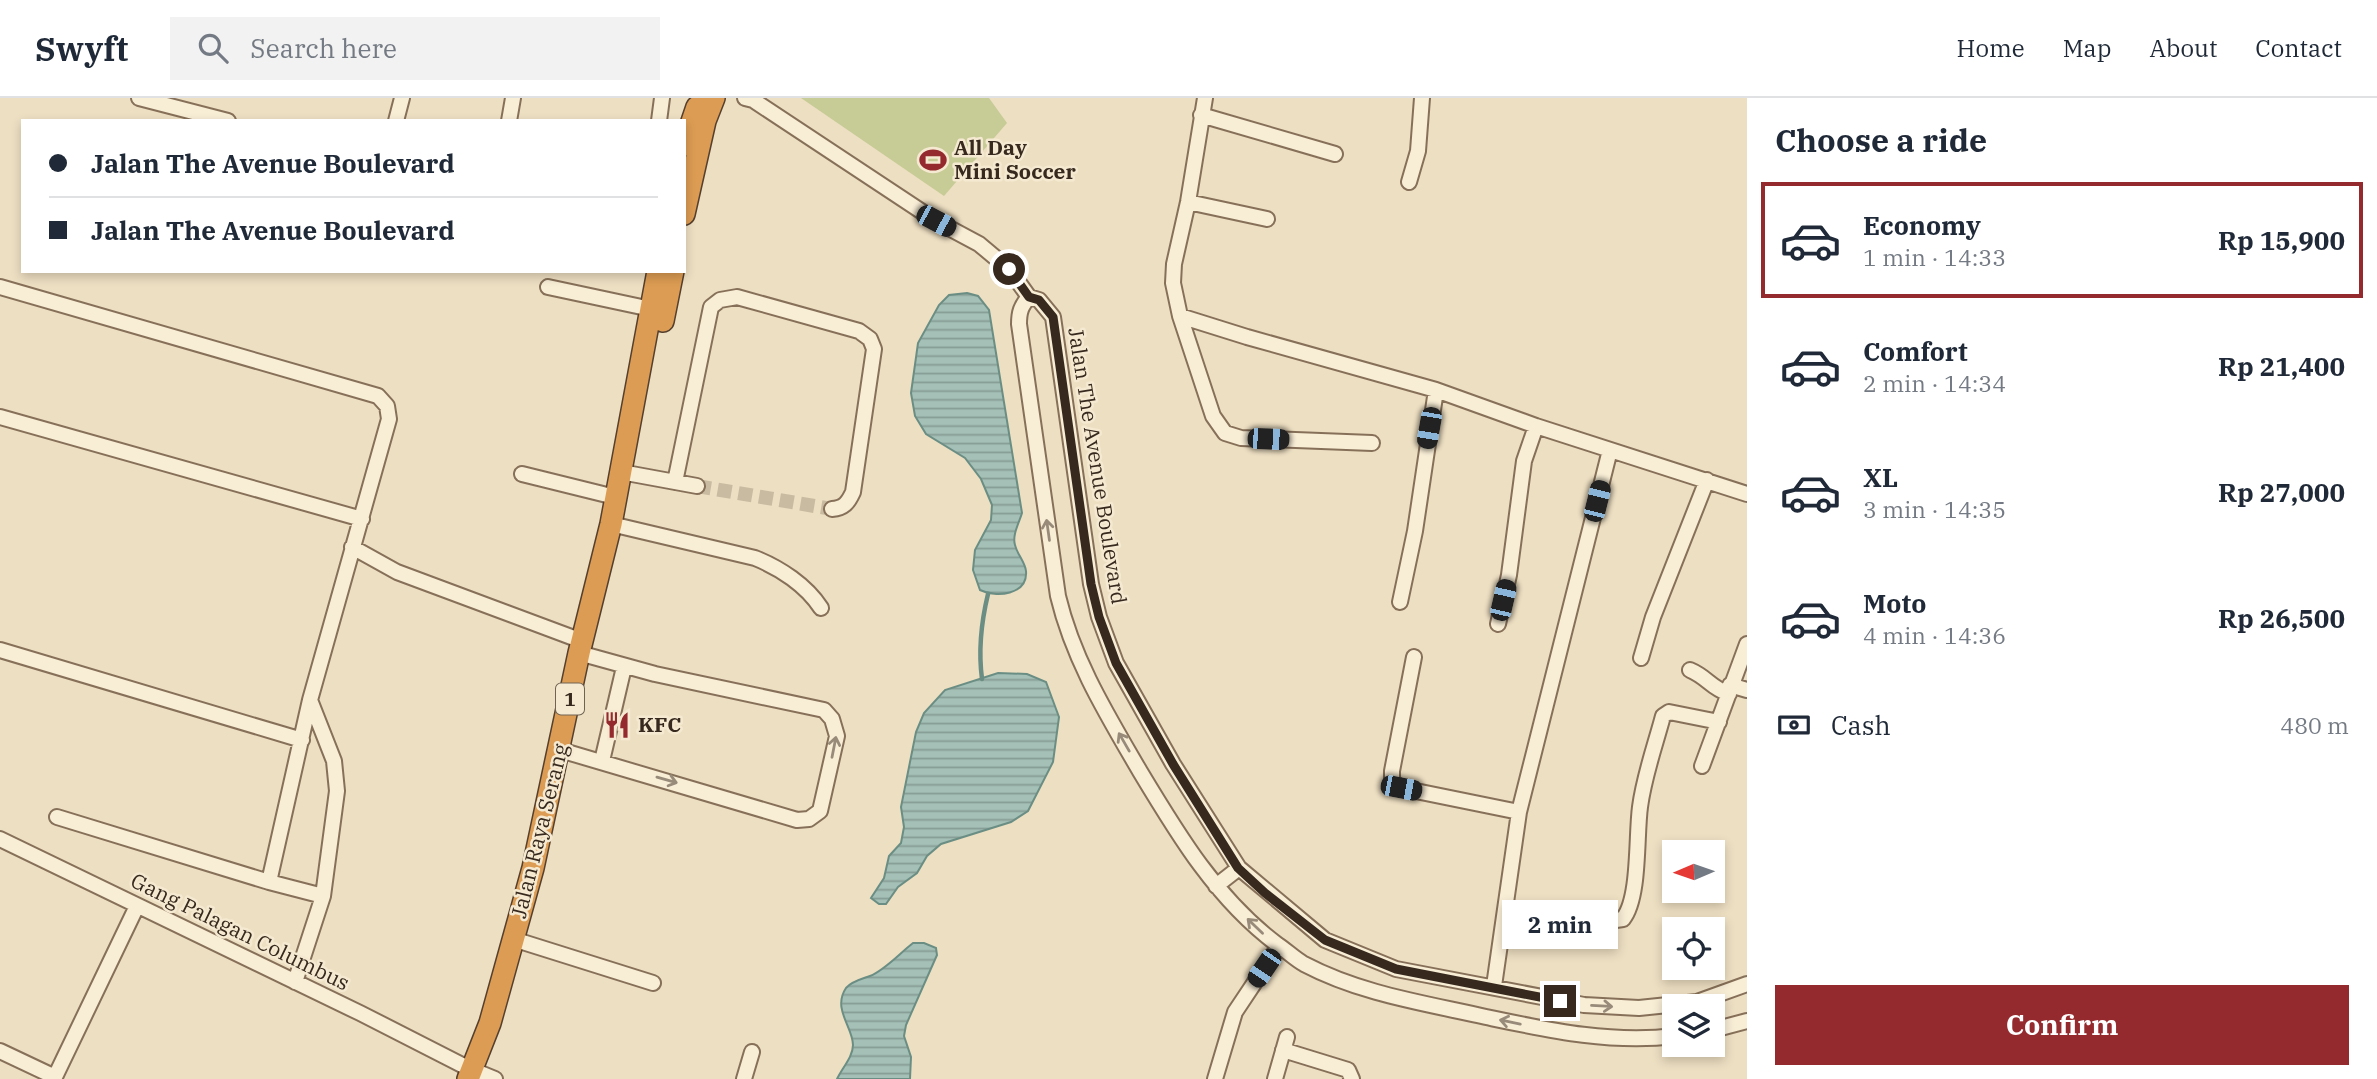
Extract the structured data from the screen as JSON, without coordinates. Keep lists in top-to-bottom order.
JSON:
{
  "streets": {
    "highway": ["1", "Jalan Raya Serang"],
    "street": ["Jalan The Avenue Boulevard", "Gang Palagan Columbus"]
  },
  "crossings": [
    ["Jalan Raya Serang", "Gang Palagan Columbus"]
  ],
  "places": {
    "sports": ["All Day Mini Soccer"],
    "restaurant": ["KFC"]
  },
  "north": "left",
  "page": {
    "header": "Swyft",
    "search": "Search here",
    "nav": [
      "Home",
      "Map",
      "About",
      "Contact"
    ],
    "heading": "Choose a ride",
    "banner": ["Jalan The Avenue Boulevard", "Jalan The Avenue Boulevard"],
    "list": [
      {
        "name": "Economy",
        "note": "1 min · 14:33",
        "value": "Rp 15,900"
      },
      {
        "name": "Comfort",
        "note": "2 min · 14:34",
        "value": "Rp 21,400"
      },
      {
        "name": "XL",
        "note": "3 min · 14:35",
        "value": "Rp 27,000"
      },
      {
        "name": "Moto",
        "note": "4 min · 14:36",
        "value": "Rp 26,500"
      }
    ],
    "pay": ["Cash", "480 m"],
    "bubble": "2 min",
    "buttons": "Confirm"
  }
}
